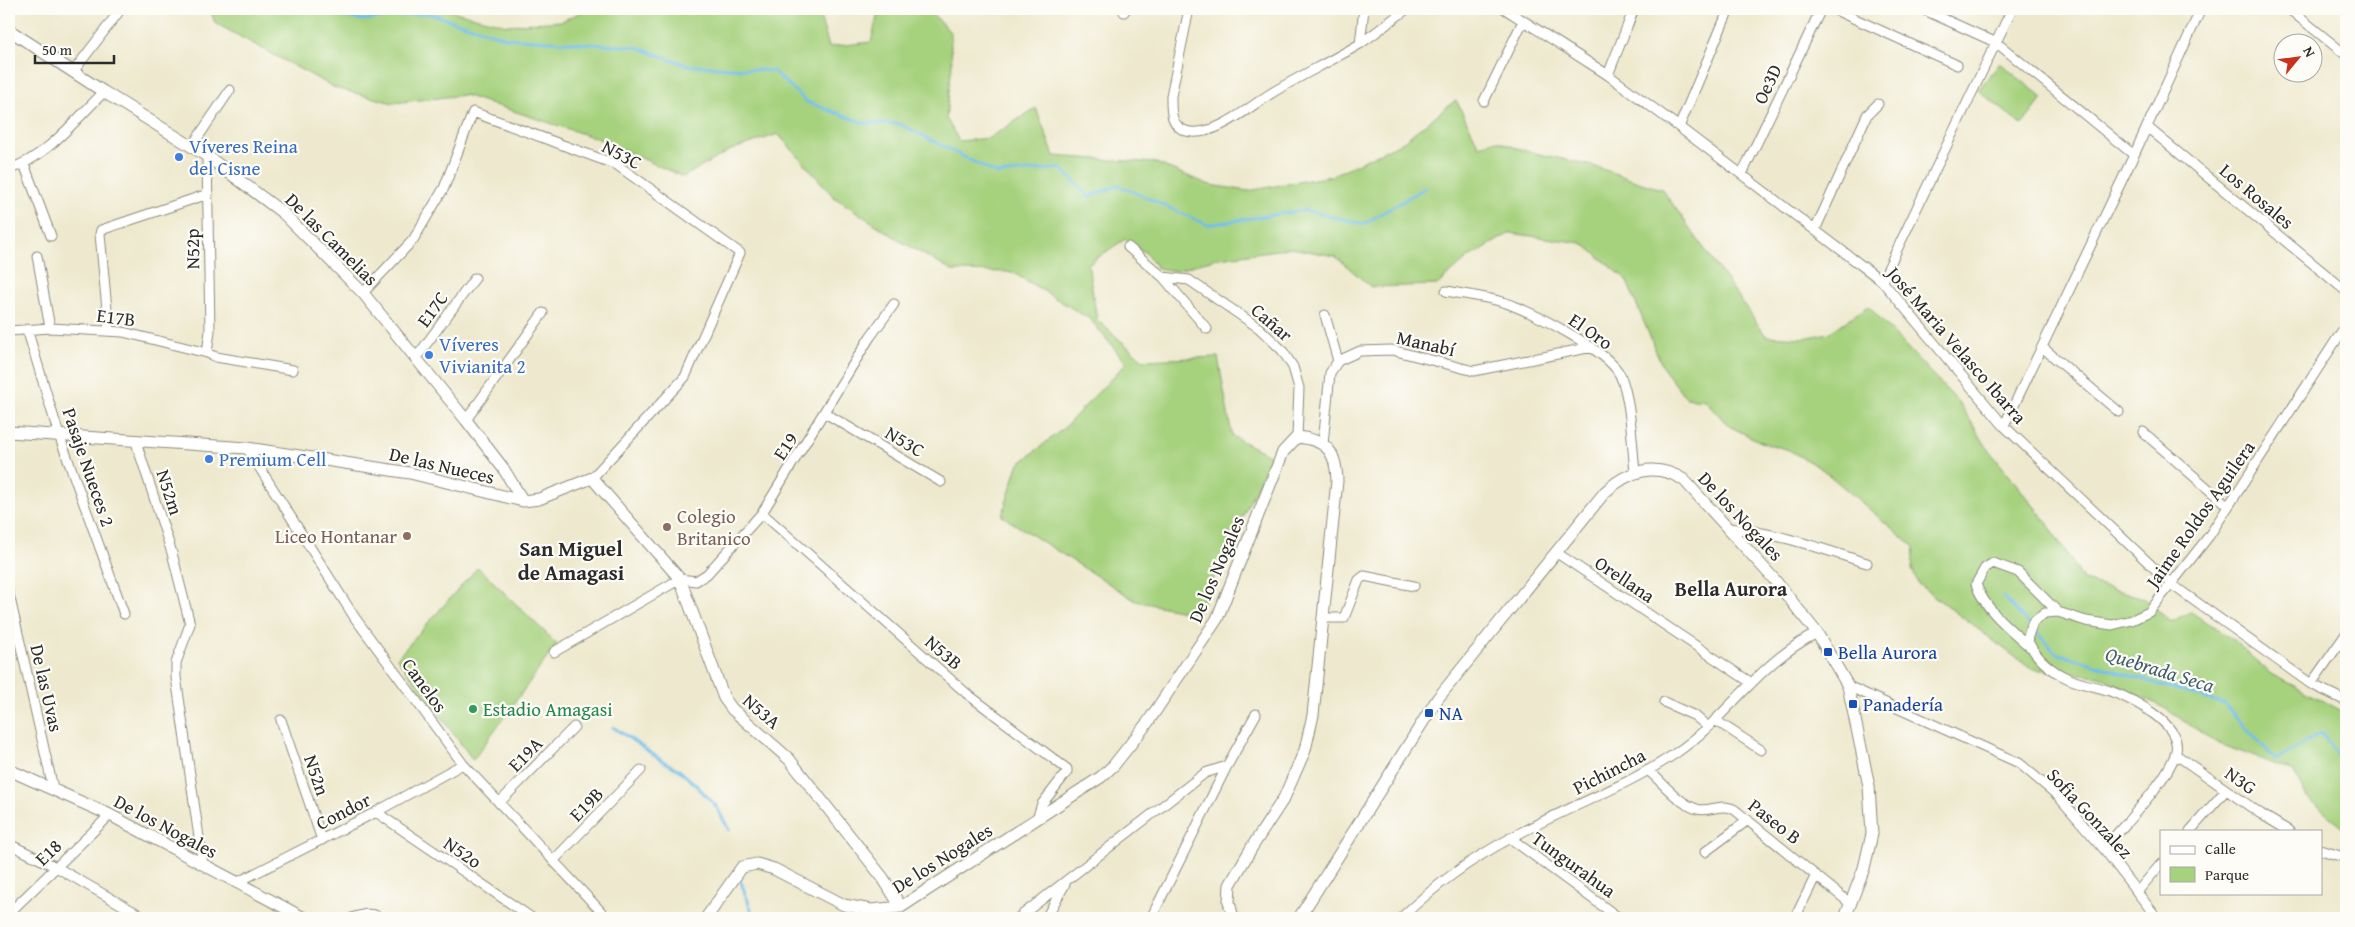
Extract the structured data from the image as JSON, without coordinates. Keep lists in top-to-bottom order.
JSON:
{
  "streets": {
    "street": [
      "Oe3D",
      "N53C",
      "Los Rosales",
      "De las Camelias",
      "N52p",
      "E17C",
      "E17B",
      "Cañar",
      "El Oro",
      "Manabí",
      "José Maria Velasco Ibarra",
      "E19",
      "De las Nueces",
      "Pasaje Nueces 2",
      "N52m",
      "Jaime Roldos Aguilera",
      "De los Nogales",
      "Orellana",
      "N53B",
      "Canelos",
      "De las Uvas",
      "N53A",
      "E19A",
      "Pichincha",
      "N52n",
      "N3G",
      "E19B",
      "Condor",
      "Sofia Gonzalez",
      "Paseo B",
      "E18",
      "N52o",
      "Tungurahua"
    ]
  },
  "crossings": [
    ["Oe3D", "José Maria Velasco Ibarra"],
    ["N53C", "De las Camelias"],
    ["N53C", "E19"],
    ["N53C", "De las Nueces"],
    ["De las Camelias", "N52p"],
    ["De las Camelias", "E17C"],
    ["De las Camelias", "De las Nueces"],
    ["N52p", "E17B"],
    ["E17B", "Pasaje Nueces 2"],
    ["Cañar", "De los Nogales"],
    ["El Oro", "Manabí"],
    ["El Oro", "De los Nogales"],
    ["José Maria Velasco Ibarra", "Jaime Roldos Aguilera"],
    ["E19", "N53B"],
    ["E19", "N53A"],
    ["De las Nueces", "Pasaje Nueces 2"],
    ["De las Nueces", "N52m"],
    ["De las Nueces", "Canelos"],
    ["De las Nueces", "N53A"],
    ["N52m", "De los Nogales"],
    ["De los Nogales", "Orellana"],
    ["De los Nogales", "N53B"],
    ["De los Nogales", "De las Uvas"],
    ["De los Nogales", "N53A"],
    ["De los Nogales", "Pichincha"],
    ["De los Nogales", "Condor"],
    ["De los Nogales", "Sofia Gonzalez"],
    ["De los Nogales", "Paseo B"],
    ["De los Nogales", "E18"],
    ["Orellana", "Pichincha"],
    ["Canelos", "E19A"],
    ["Canelos", "E19B"],
    ["Canelos", "Condor"],
    ["Pichincha", "Paseo B"],
    ["Pichincha", "Tungurahua"],
    ["N52n", "Condor"],
    ["Condor", "N52o"]
  ],
  "districts": ["San Miguel de Amagasi", "Bella Aurora"],
  "water": ["Quebrada Seca"],
  "places": {
    "other": [
      "Víveres Reina del Cisne",
      "Víveres Vivianita 2",
      "Premium Cell",
      "Colegio Britanico",
      "Liceo Hontanar",
      "Estadio Amagasi"
    ],
    "transit": ["Bella Aurora", "Panadería", "NA"]
  },
  "legend": ["Calle", "Parque"],
  "scale_bar": "50 m",
  "north": "top right"
}
